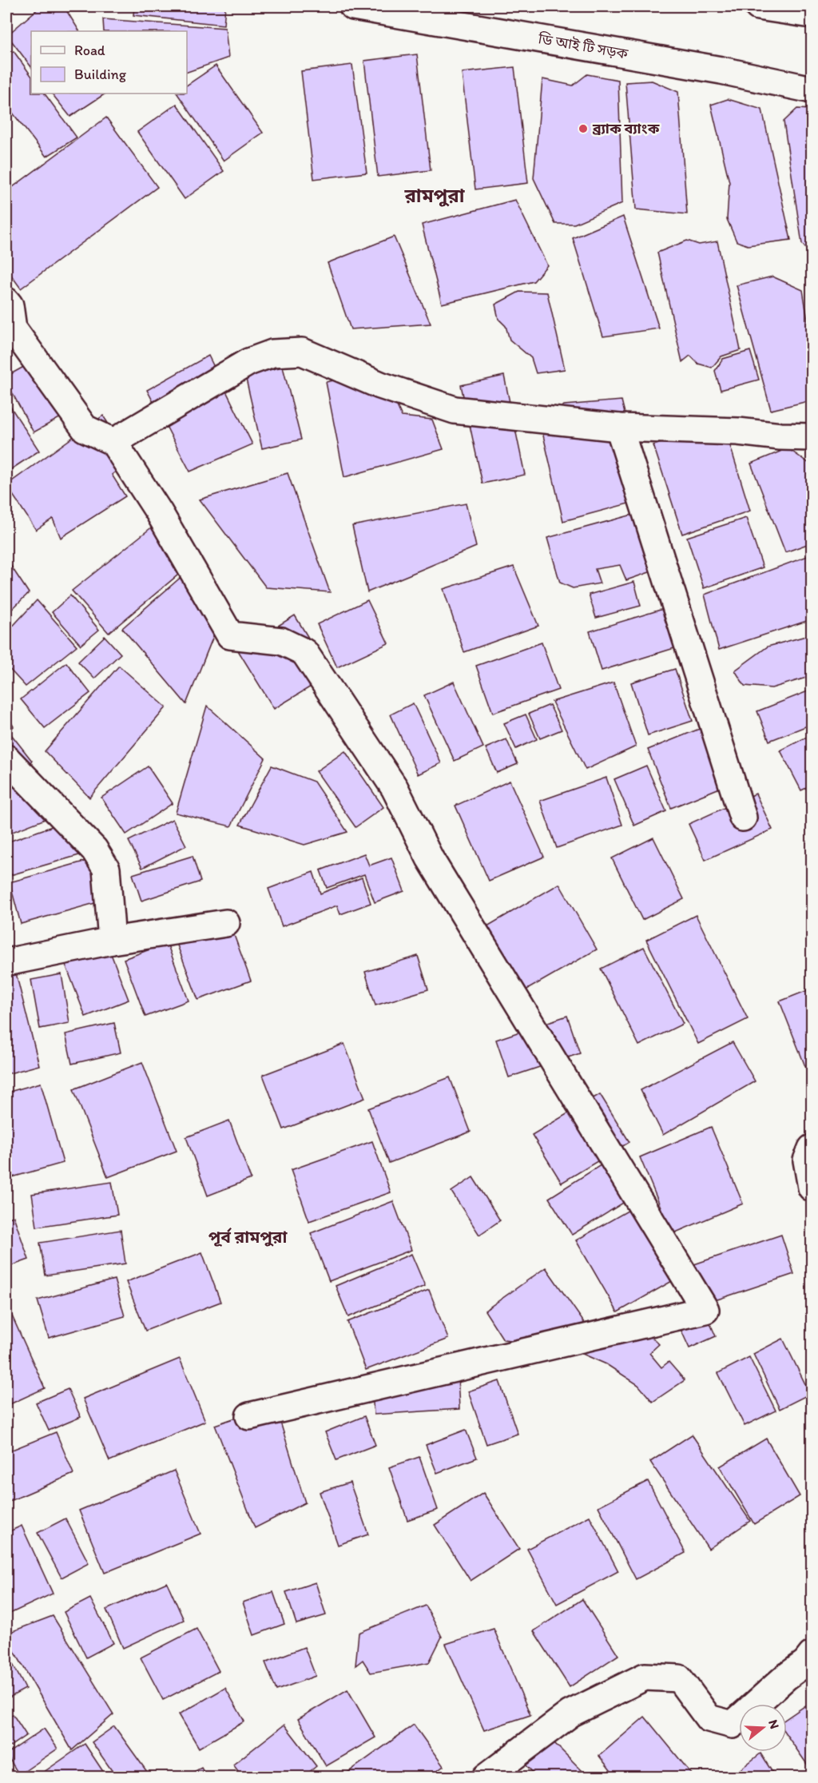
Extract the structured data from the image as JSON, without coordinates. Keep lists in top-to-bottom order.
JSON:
{
  "streets": {
    "street": ["ডি আই টি সড়ক"]
  },
  "districts": ["রামপুরা", "পূর্ব রামপুরা"],
  "places": ["ব্র্যাক ব্যাংক"],
  "legend": ["Road", "Building"],
  "north": "right"
}
